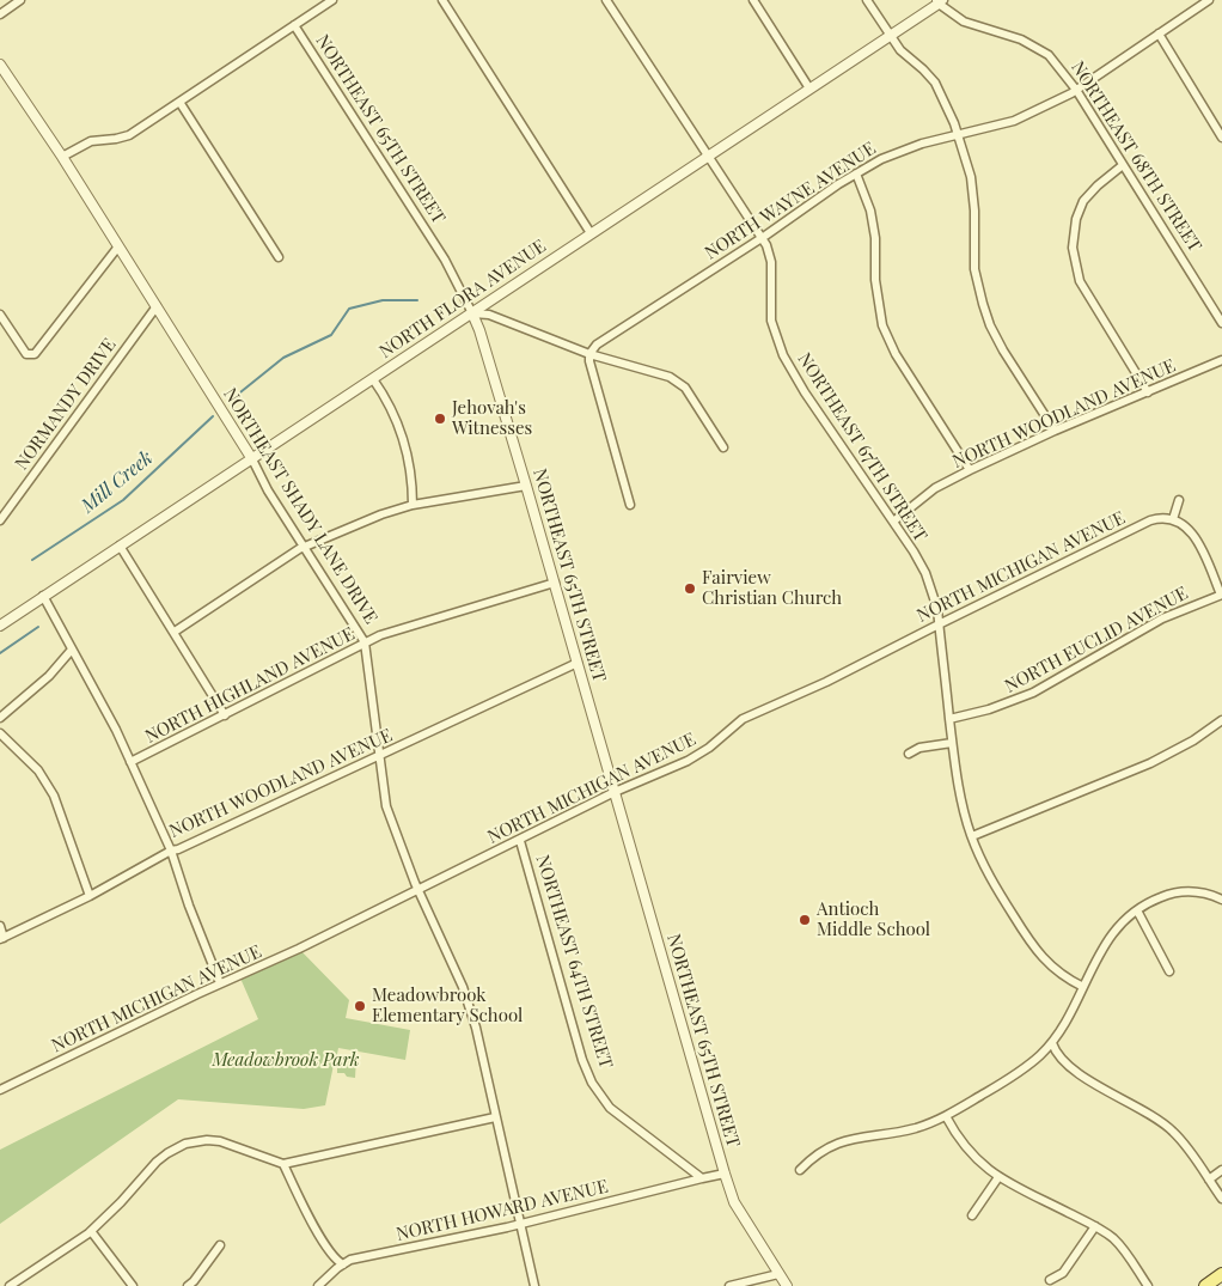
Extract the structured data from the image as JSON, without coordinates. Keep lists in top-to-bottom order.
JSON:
{
  "streets": {
    "street": [
      "NORTHEAST 65TH STREET",
      "NORTHEAST 68TH STREET",
      "NORTH WAYNE AVENUE",
      "NORTH FLORA AVENUE",
      "NORMANDY DRIVE",
      "NORTH WOODLAND AVENUE",
      "NORTHEAST 67TH STREET",
      "NORTHEAST SHADY LANE DRIVE",
      "NORTH MICHIGAN AVENUE",
      "NORTH EUCLID AVENUE",
      "NORTH HIGHLAND AVENUE",
      "NORTHEAST 64TH STREET",
      "NORTH HOWARD AVENUE"
    ]
  },
  "crossings": [
    ["NORTHEAST 65TH STREET", "NORTH FLORA AVENUE"],
    ["NORTHEAST 65TH STREET", "NORTH WOODLAND AVENUE"],
    ["NORTHEAST 65TH STREET", "NORTH MICHIGAN AVENUE"],
    ["NORTHEAST 65TH STREET", "NORTH HIGHLAND AVENUE"],
    ["NORTHEAST 68TH STREET", "NORTH WAYNE AVENUE"],
    ["NORTHEAST 68TH STREET", "NORTH FLORA AVENUE"],
    ["NORTH WAYNE AVENUE", "NORTHEAST 67TH STREET"],
    ["NORTH FLORA AVENUE", "NORTHEAST 67TH STREET"],
    ["NORTH FLORA AVENUE", "NORTHEAST SHADY LANE DRIVE"],
    ["NORMANDY DRIVE", "NORTHEAST SHADY LANE DRIVE"],
    ["NORTH WOODLAND AVENUE", "NORTHEAST 67TH STREET"],
    ["NORTH WOODLAND AVENUE", "NORTHEAST SHADY LANE DRIVE"],
    ["NORTHEAST 67TH STREET", "NORTH MICHIGAN AVENUE"],
    ["NORTHEAST 67TH STREET", "NORTH EUCLID AVENUE"],
    ["NORTHEAST SHADY LANE DRIVE", "NORTH MICHIGAN AVENUE"],
    ["NORTHEAST SHADY LANE DRIVE", "NORTH HIGHLAND AVENUE"],
    ["NORTHEAST SHADY LANE DRIVE", "NORTH HOWARD AVENUE"],
    ["NORTH MICHIGAN AVENUE", "NORTHEAST 64TH STREET"],
    ["NORTHEAST 64TH STREET", "NORTH HOWARD AVENUE"]
  ],
  "water": ["Mill Creek"],
  "parks": ["Meadowbrook Park"],
  "places": [
    "Jehovah's Witnesses",
    "Fairview Christian Church",
    "Antioch Middle School",
    "Meadowbrook Elementary School"
  ]
}
